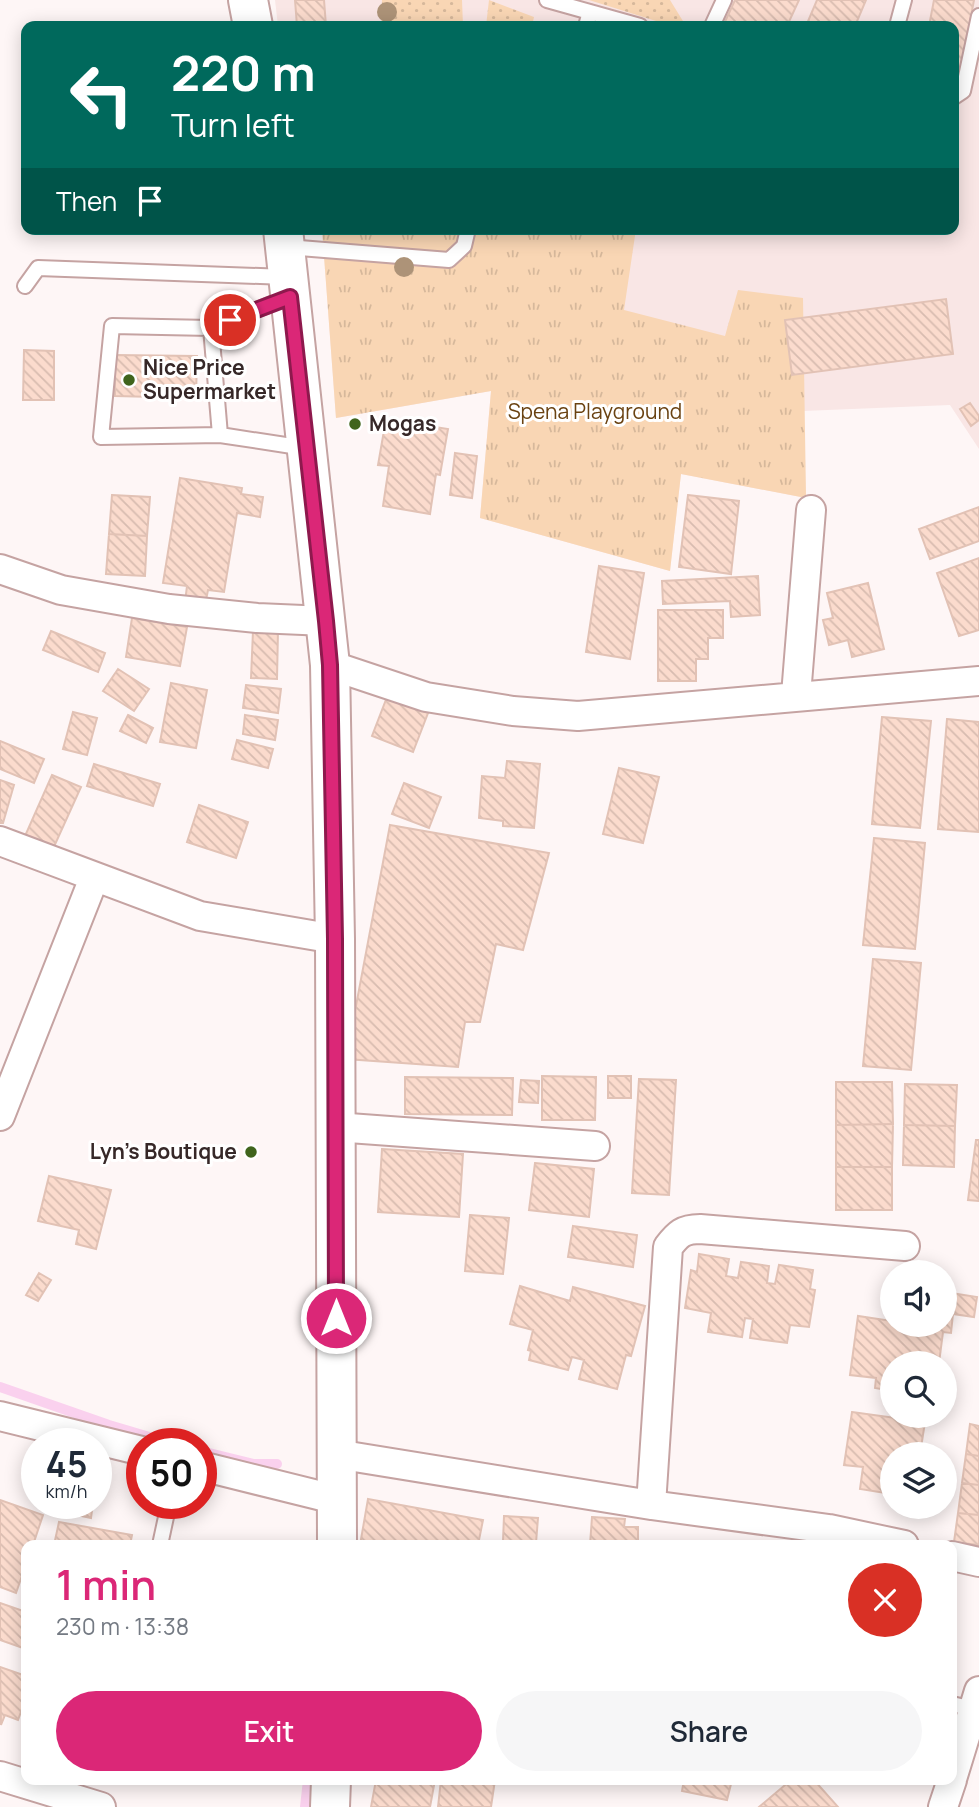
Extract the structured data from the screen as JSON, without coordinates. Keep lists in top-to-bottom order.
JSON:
{
  "parks": ["Spena Playground"],
  "places": ["Nice Price Supermarket", "Mogas", "Lyn's Boutique"],
  "page": {
    "turn": ["220 m", "Turn left"],
    "then": "Then",
    "speed": "45 km/h",
    "limit": "50",
    "heading": ["1 min", "230 m · 13:38"],
    "buttons": ["Exit", "Share"]
  }
}
